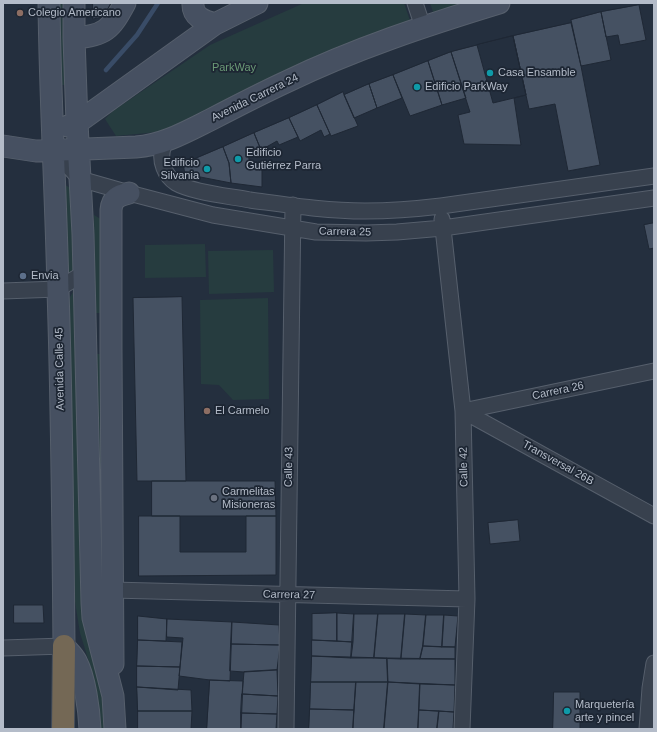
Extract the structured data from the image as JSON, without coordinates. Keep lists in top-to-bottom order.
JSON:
{
  "streets": {
    "main road": ["Avenida Carrera 24", "Avenida Calle 45"],
    "street": [
      "Carrera 25",
      "Carrera 26",
      "Transversal 26B",
      "Calle 43",
      "Calle 42",
      "Carrera 27"
    ]
  },
  "crossings": [
    ["Avenida Carrera 24", "Carrera 25"],
    ["Avenida Carrera 24", "Avenida Calle 45"],
    ["Carrera 25", "Calle 43"],
    ["Carrera 25", "Calle 42"],
    ["Carrera 26", "Transversal 26B"],
    ["Carrera 26", "Calle 42"],
    ["Transversal 26B", "Calle 42"],
    ["Calle 43", "Carrera 27"],
    ["Calle 42", "Carrera 27"]
  ],
  "parks": ["ParkWay"],
  "places": [
    "Colegio Americano",
    "Casa Ensamble",
    "Edificio ParkWay",
    "Edificio Gutiérrez Parra",
    "Edificio Silvania",
    "Envia",
    "El Carmelo",
    "Carmelitas Misioneras",
    "Marquetería arte y pincel"
  ]
}
